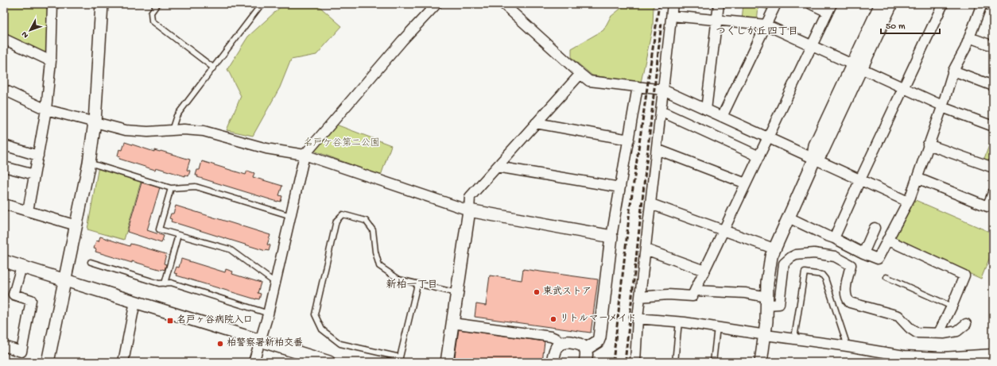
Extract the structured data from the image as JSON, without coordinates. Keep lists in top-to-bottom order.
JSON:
{
  "districts": ["つくしが丘四丁目", "新柏一丁目"],
  "parks": ["名戸ケ谷第二公園"],
  "places": {
    "other": ["東武ストア", "リトルマーメイド", "柏警察署新柏交番"],
    "transit": ["名戸ヶ谷病院入口"]
  },
  "scale_bar": "50 m",
  "north": "bottom left"
}
